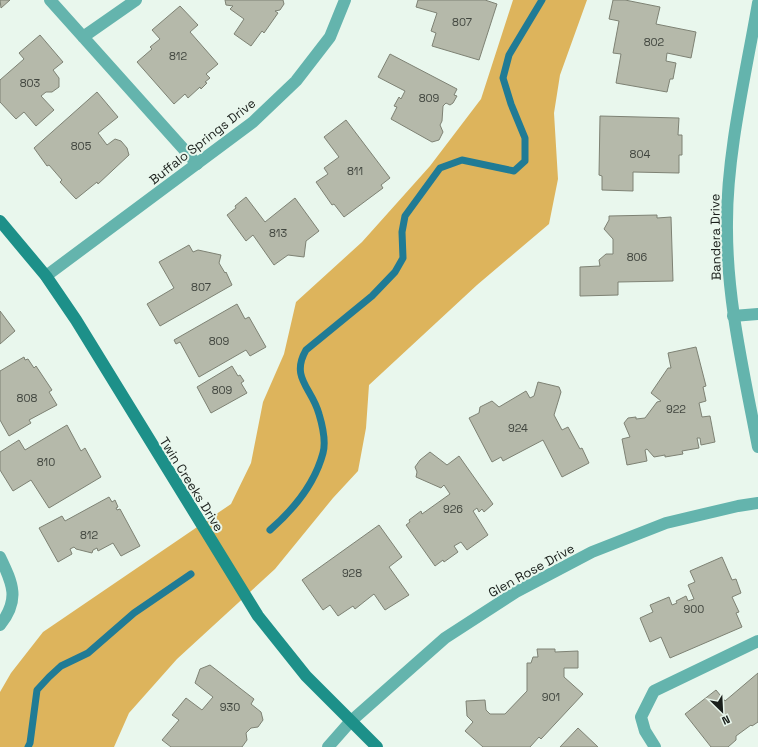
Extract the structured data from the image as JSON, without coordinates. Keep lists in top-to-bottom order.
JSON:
{
  "streets": {
    "street": [
      "Buffalo Springs Drive",
      "Bandera Drive",
      "Twin Creeks Drive",
      "Glen Rose Drive"
    ]
  },
  "crossings": [
    ["Buffalo Springs Drive", "Twin Creeks Drive"],
    ["Twin Creeks Drive", "Glen Rose Drive"]
  ],
  "house_numbers": [
    "807",
    "802",
    "812",
    "803",
    "809",
    "805",
    "804",
    "811",
    "813",
    "806",
    "807",
    "809",
    "809",
    "808",
    "922",
    "924",
    "810",
    "926",
    "812",
    "928",
    "900",
    "901",
    "930"
  ],
  "north": "bottom right"
}
